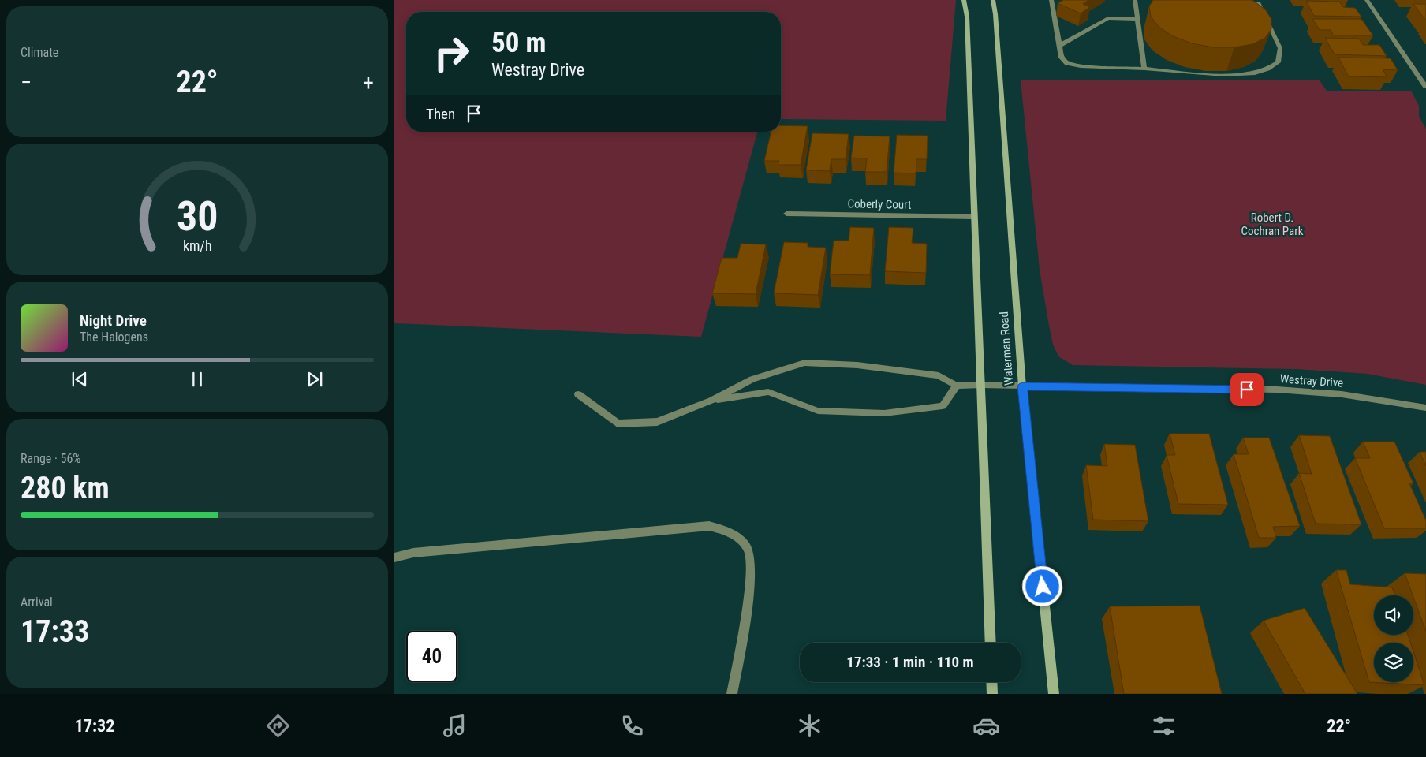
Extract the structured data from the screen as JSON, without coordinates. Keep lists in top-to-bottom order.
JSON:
{
  "streets": {
    "street": ["Coberly Court", "Waterman Road", "Westray Drive"]
  },
  "crossings": [
    ["Waterman Road", "Westray Drive"]
  ],
  "parks": ["Robert D. Cochran Park"],
  "page": {
    "tile": [
      "Climate",
      ["Range · 56%", "280 km"],
      ["Arrival", "17:33"]
    ],
    "turn": ["50 m", "Westray Drive"],
    "heat": ["−", "22°", "+"],
    "then": "Then",
    "song": ["Night Drive", "The Halogens"],
    "limit": "40",
    "trip": "17:33 · 1 min · 110 m",
    "tabs": ["17:32", "22°"],
    "gauge": ["30", "km/h"]
  }
}
